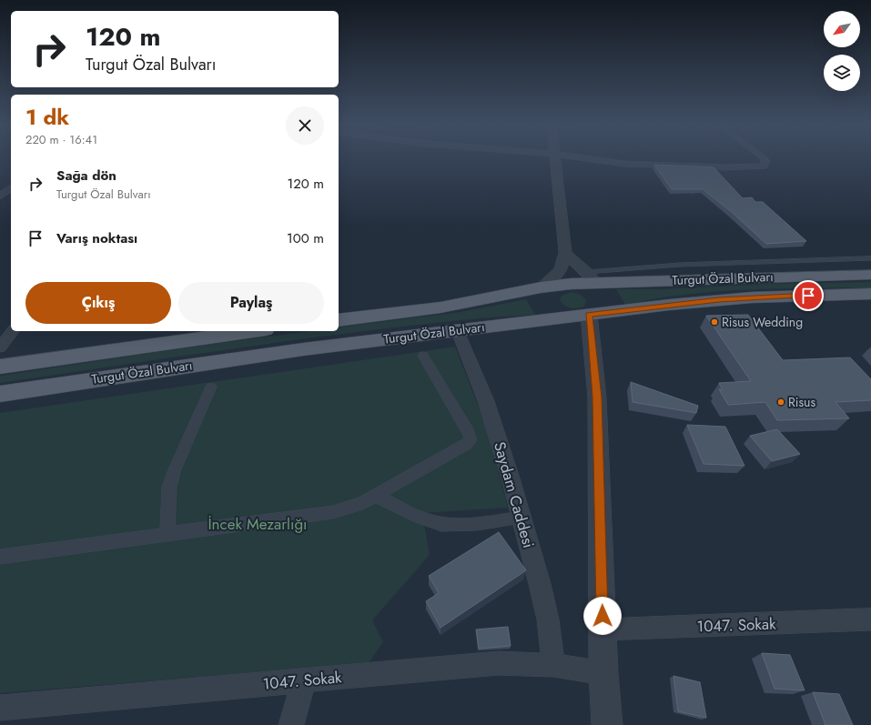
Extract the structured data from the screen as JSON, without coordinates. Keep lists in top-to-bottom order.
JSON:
{
  "streets": {
    "main road": ["Turgut Özal Bulvarı"],
    "street": ["Saydam Caddesi", "1047. Sokak"]
  },
  "crossings": [
    ["Turgut Özal Bulvarı", "Saydam Caddesi"],
    ["Saydam Caddesi", "1047. Sokak"]
  ],
  "parks": ["İncek Mezarlığı"],
  "places": ["Risus Wedding", "Risus"],
  "north": "bottom left",
  "page": {
    "turn": ["120 m", "Turgut Özal Bulvarı"],
    "heading": ["1 dk", "220 m · 16:41"],
    "list": [
      {
        "name": "Sağa dön",
        "note": "Turgut Özal Bulvarı",
        "value": "120 m"
      },
      {
        "name": "Varış noktası",
        "value": "100 m"
      }
    ],
    "buttons": ["Çıkış", "Paylaş"]
  }
}
